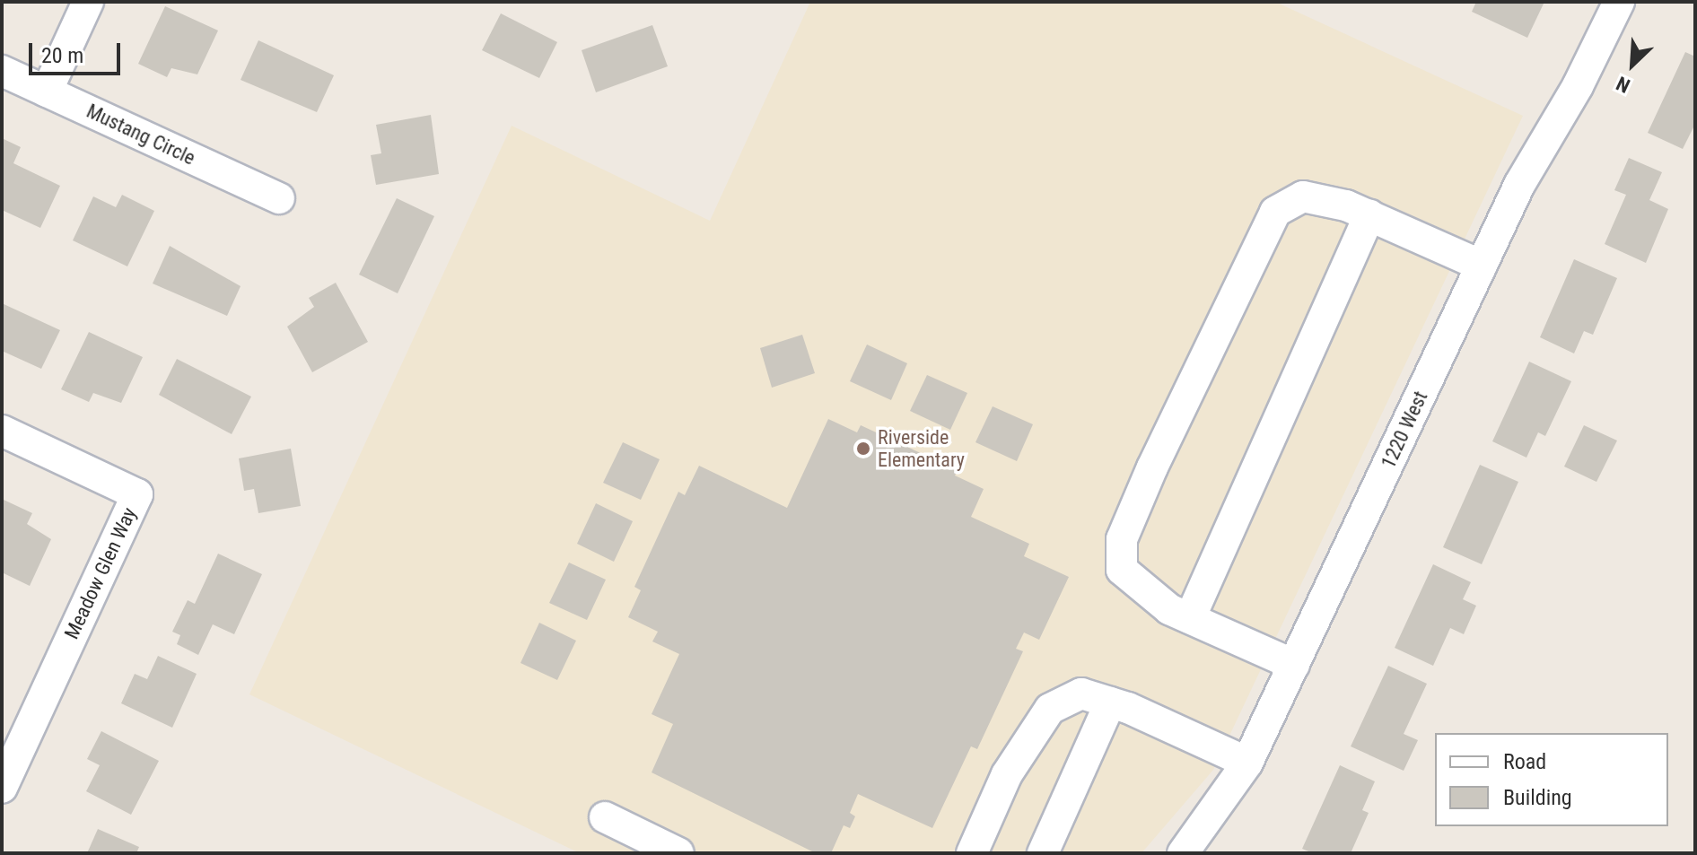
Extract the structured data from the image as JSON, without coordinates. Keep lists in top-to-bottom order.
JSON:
{
  "streets": {
    "street": ["Mustang Circle", "1220 West", "Meadow Glen Way"]
  },
  "places": ["Riverside Elementary"],
  "legend": ["Road", "Building"],
  "scale_bar": "20 m",
  "north": "bottom left"
}
